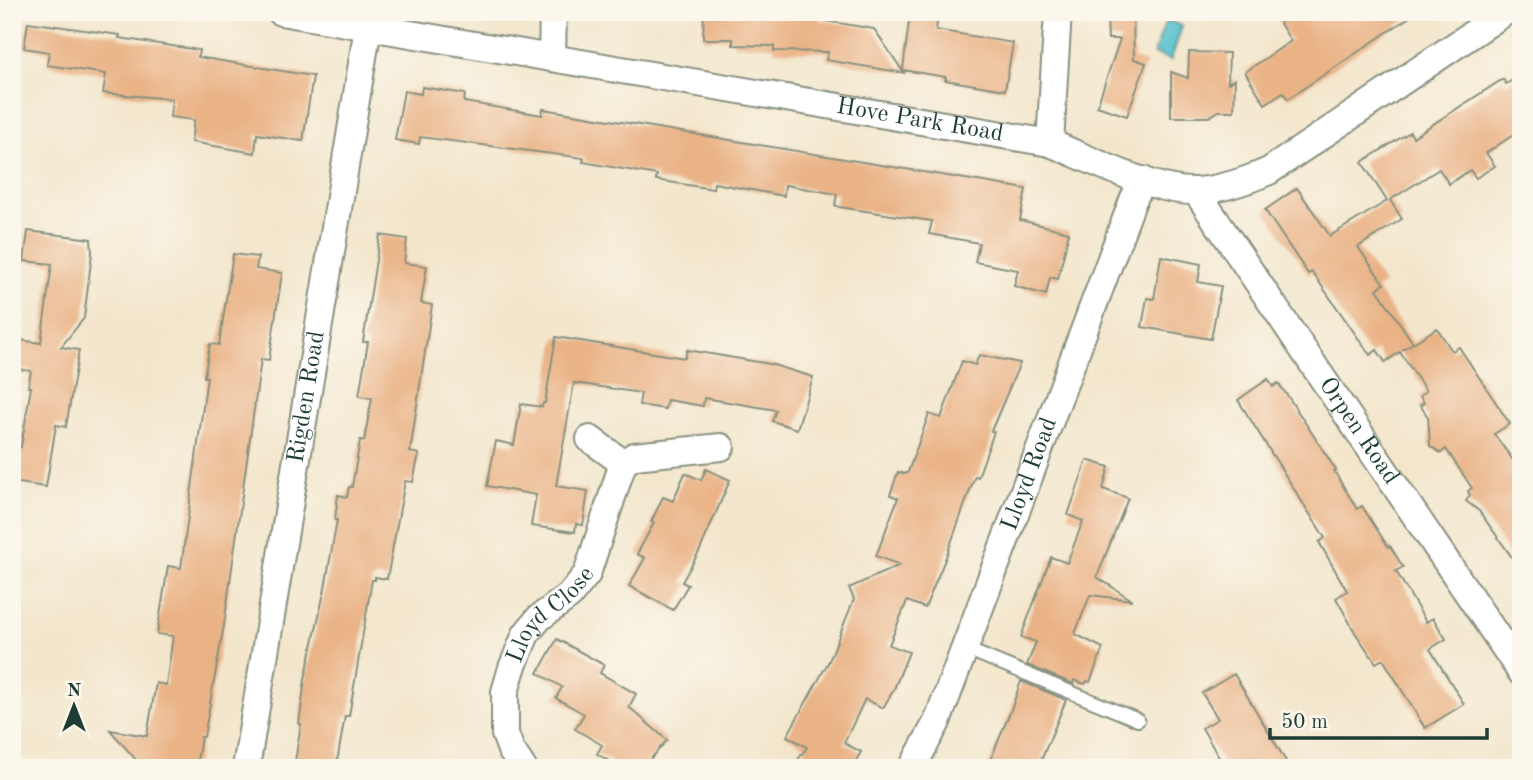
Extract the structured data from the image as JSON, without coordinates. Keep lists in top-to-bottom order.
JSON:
{
  "streets": {
    "street": [
      "Hove Park Road",
      "Rigden Road",
      "Orpen Road",
      "Lloyd Road",
      "Lloyd Close"
    ]
  },
  "crossings": [
    ["Hove Park Road", "Rigden Road"],
    ["Hove Park Road", "Orpen Road"],
    ["Hove Park Road", "Lloyd Road"]
  ],
  "scale_bar": "50 m",
  "north": "top"
}
